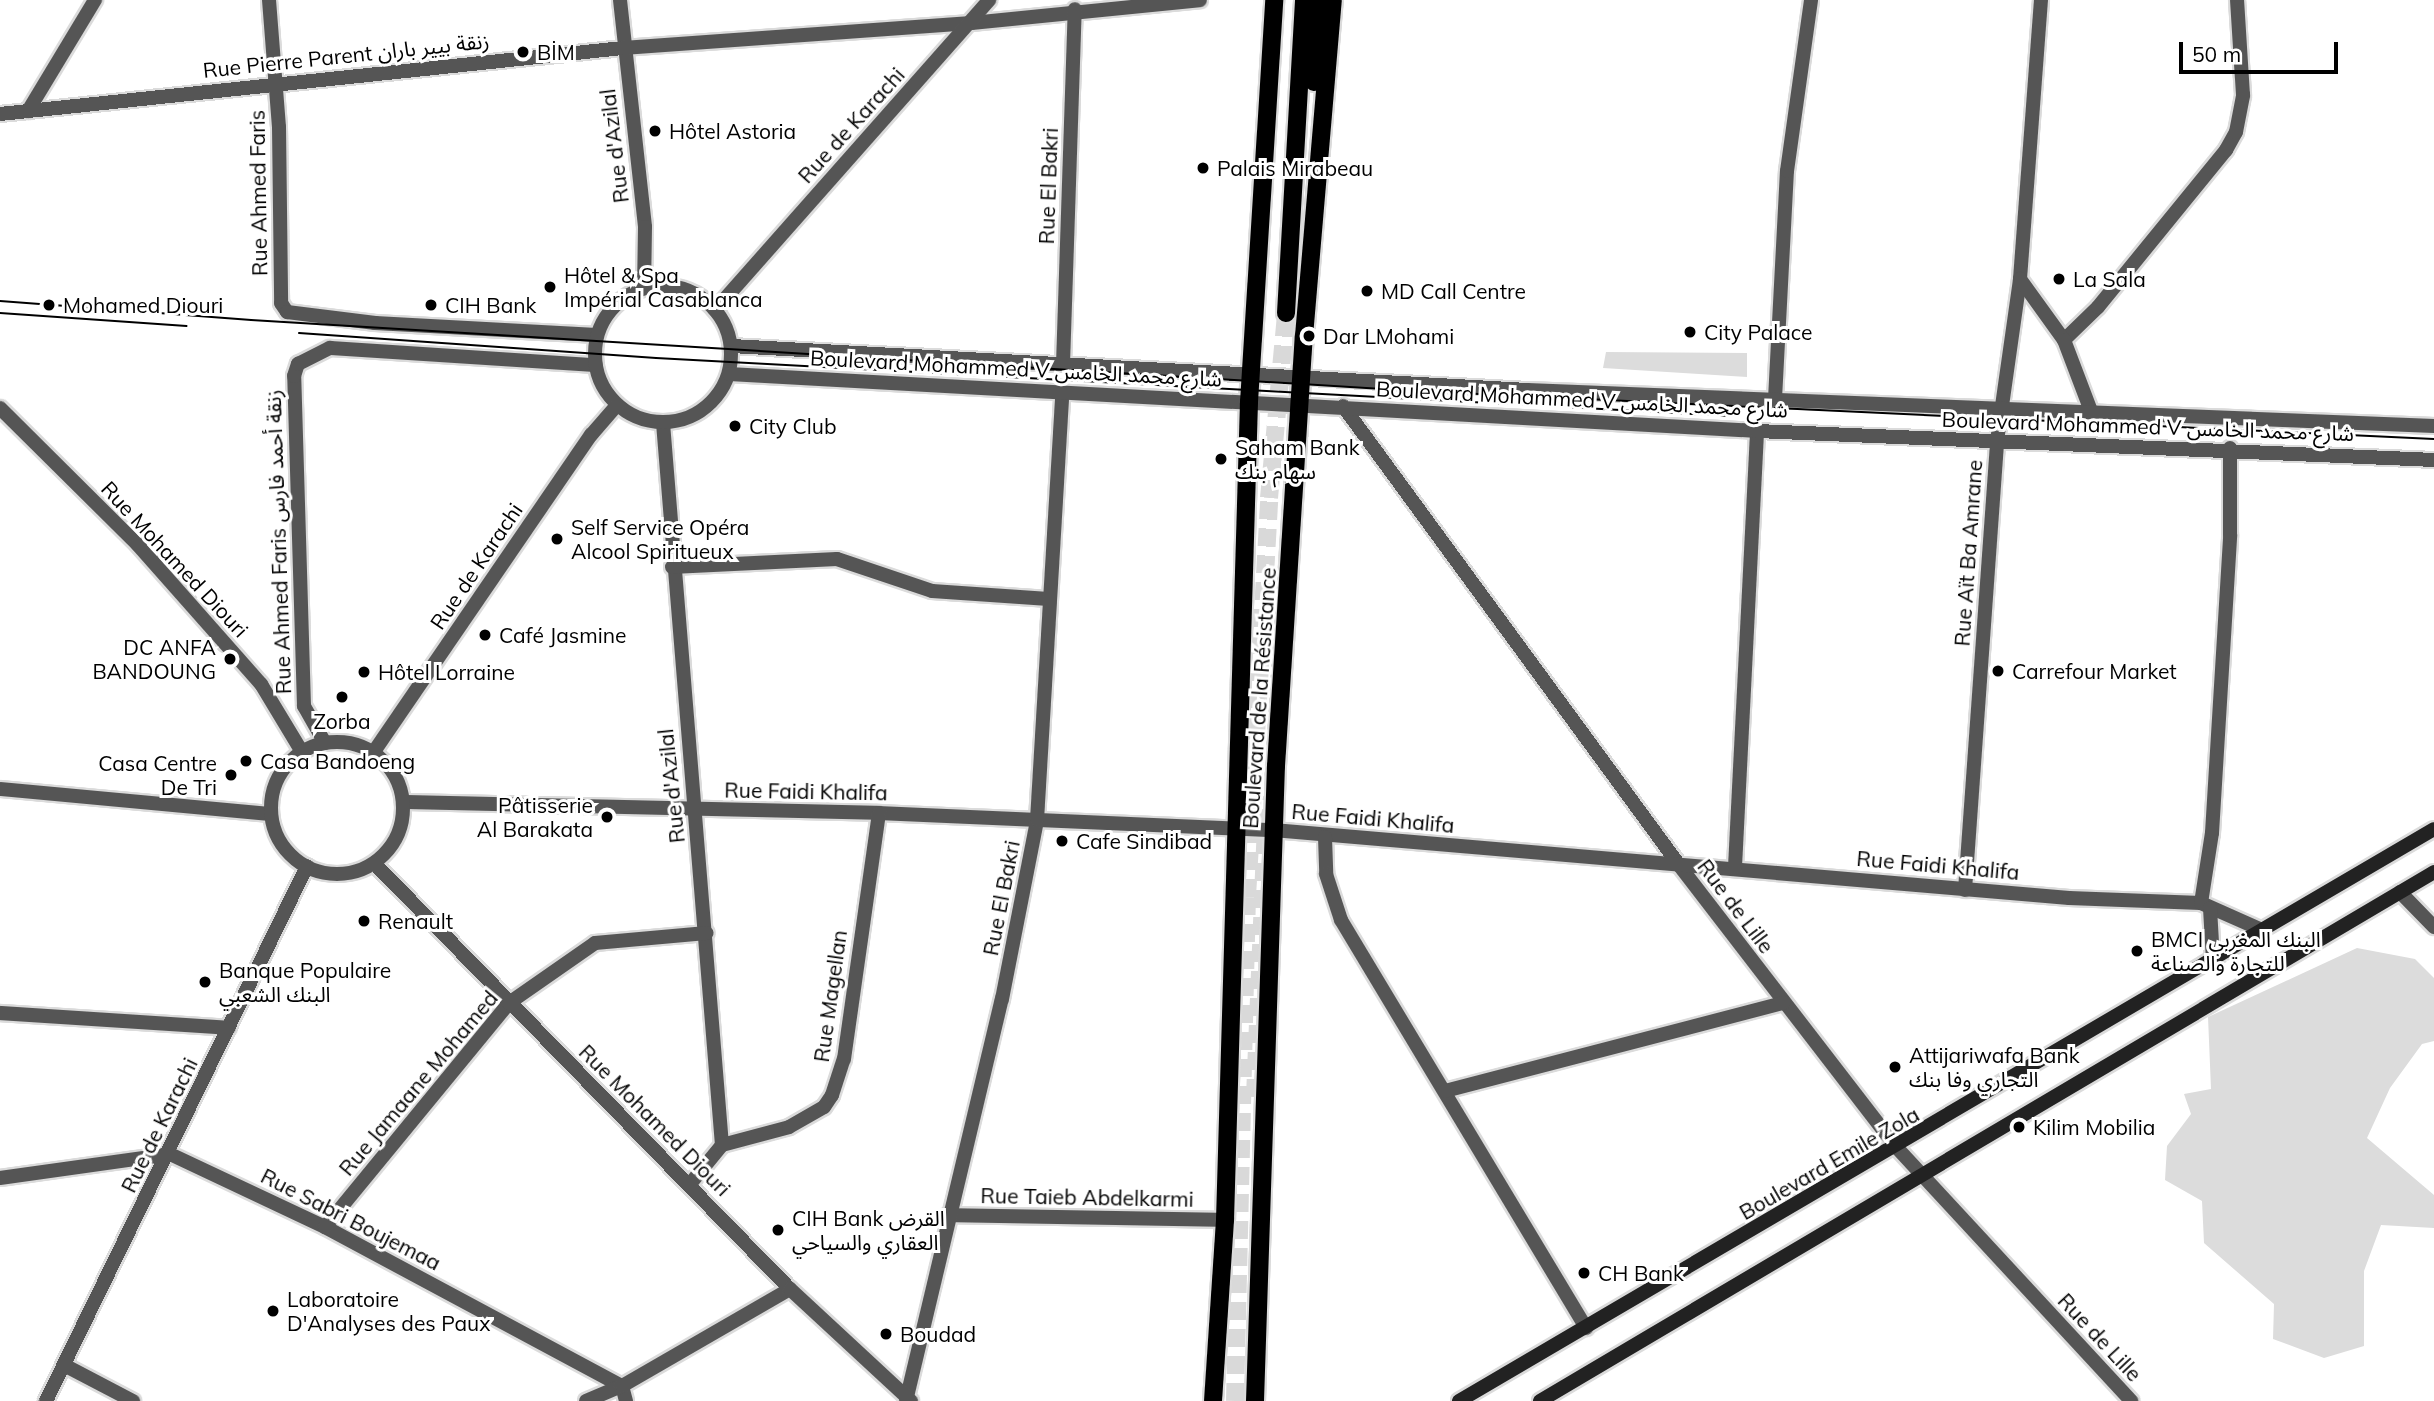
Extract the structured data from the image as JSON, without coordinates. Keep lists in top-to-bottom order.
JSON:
{
  "streets": {
    "main road": ["Boulevard de la Résistance", "Boulevard Emile Zola"],
    "street": [
      "Rue Pierre Parent زنقة بيير باران",
      "Rue de Karachi",
      "Rue d'Azilal",
      "Rue El Bakri",
      "Rue Ahmed Faris",
      "Boulevard Mohammed V شارع محمد الخامس",
      "Rue Ahmed Faris زنقة أحمد فارس",
      "Rue Aït Ba Amrane",
      "Rue Mohamed Diouri",
      "Rue Faidi Khalifa",
      "Rue de Lille",
      "Rue Magellan",
      "Rue Jamaane Mohamed",
      "Rue Taieb Abdelkarmi",
      "Rue Sabri Boujemaa"
    ]
  },
  "crossings": [
    ["Rue Pierre Parent زنقة بيير باران", "Rue de Karachi"],
    ["Rue Pierre Parent زنقة بيير باران", "Rue d'Azilal"],
    ["Rue Pierre Parent زنقة بيير باران", "Rue El Bakri"],
    ["Rue Pierre Parent زنقة بيير باران", "Rue Ahmed Faris"],
    ["Rue de Karachi", "Rue d'Azilal"],
    ["Rue de Karachi", "Rue Ahmed Faris"],
    ["Rue de Karachi", "Boulevard Mohammed V شارع محمد الخامس"],
    ["Rue de Karachi", "Rue Ahmed Faris زنقة أحمد فارس"],
    ["Rue de Karachi", "Rue Mohamed Diouri"],
    ["Rue de Karachi", "Rue Faidi Khalifa"],
    ["Rue de Karachi", "Rue Sabri Boujemaa"],
    ["Rue d'Azilal", "Rue Ahmed Faris"],
    ["Rue d'Azilal", "Boulevard Mohammed V شارع محمد الخامس"],
    ["Rue d'Azilal", "Rue Ahmed Faris زنقة أحمد فارس"],
    ["Rue d'Azilal", "Rue Faidi Khalifa"],
    ["Rue d'Azilal", "Rue Magellan"],
    ["Rue d'Azilal", "Rue Jamaane Mohamed"],
    ["Rue El Bakri", "Boulevard Mohammed V شارع محمد الخامس"],
    ["Rue El Bakri", "Rue Mohamed Diouri"],
    ["Rue El Bakri", "Rue Faidi Khalifa"],
    ["Rue El Bakri", "Rue Taieb Abdelkarmi"],
    ["Rue Ahmed Faris", "Boulevard Mohammed V شارع محمد الخامس"],
    ["Rue Ahmed Faris", "Rue Ahmed Faris زنقة أحمد فارس"],
    ["Boulevard Mohammed V شارع محمد الخامس", "Rue Ahmed Faris زنقة أحمد فارس"],
    ["Boulevard Mohammed V شارع محمد الخامس", "Rue Aït Ba Amrane"],
    ["Boulevard Mohammed V شارع محمد الخامس", "Boulevard de la Résistance"],
    ["Boulevard Mohammed V شارع محمد الخامس", "Rue de Lille"],
    ["Rue Ahmed Faris زنقة أحمد فارس", "Rue Mohamed Diouri"],
    ["Rue Ahmed Faris زنقة أحمد فارس", "Rue Faidi Khalifa"],
    ["Rue Aït Ba Amrane", "Rue Faidi Khalifa"],
    ["Rue Mohamed Diouri", "Rue Faidi Khalifa"],
    ["Rue Mohamed Diouri", "Rue Jamaane Mohamed"],
    ["Boulevard de la Résistance", "Rue Faidi Khalifa"],
    ["Boulevard de la Résistance", "Rue Taieb Abdelkarmi"],
    ["Rue Faidi Khalifa", "Rue de Lille"],
    ["Rue Faidi Khalifa", "Rue Magellan"],
    ["Rue Faidi Khalifa", "Boulevard Emile Zola"],
    ["Rue de Lille", "Boulevard Emile Zola"],
    ["Rue Jamaane Mohamed", "Rue Sabri Boujemaa"]
  ],
  "places": [
    "BİM",
    "Hôtel Astoria",
    "Palais Mirabeau",
    "La Sala",
    "Hôtel & Spa Impérial Casablanca",
    "MD Call Centre",
    "Mohamed Diouri",
    "CIH Bank",
    "City Palace",
    "Dar LMohami",
    "City Club",
    "Saham Bank سهام بنك",
    "Self Service Opéra Alcool Spiritueux",
    "Café Jasmine",
    "DC ANFA BANDOUNG",
    "Carrefour Market",
    "Hôtel Lorraine",
    "Zorba",
    "Casa Bandoeng",
    "Casa Centre De Tri",
    "Pâtisserie Al Barakata",
    "Cafe Sindibad",
    "Renault",
    "BMCI البنك المغربي للتجارة والصناعة",
    "Banque Populaire البنك الشعبي",
    "Attijariwafa Bank التجاري وفا بنك",
    "Kilim Mobilia",
    "CIH Bank القرض العقاري والسياحي",
    "CH Bank",
    "Laboratoire D'Analyses des Paux",
    "Boudad"
  ],
  "scale_bar": "50 m"
}
